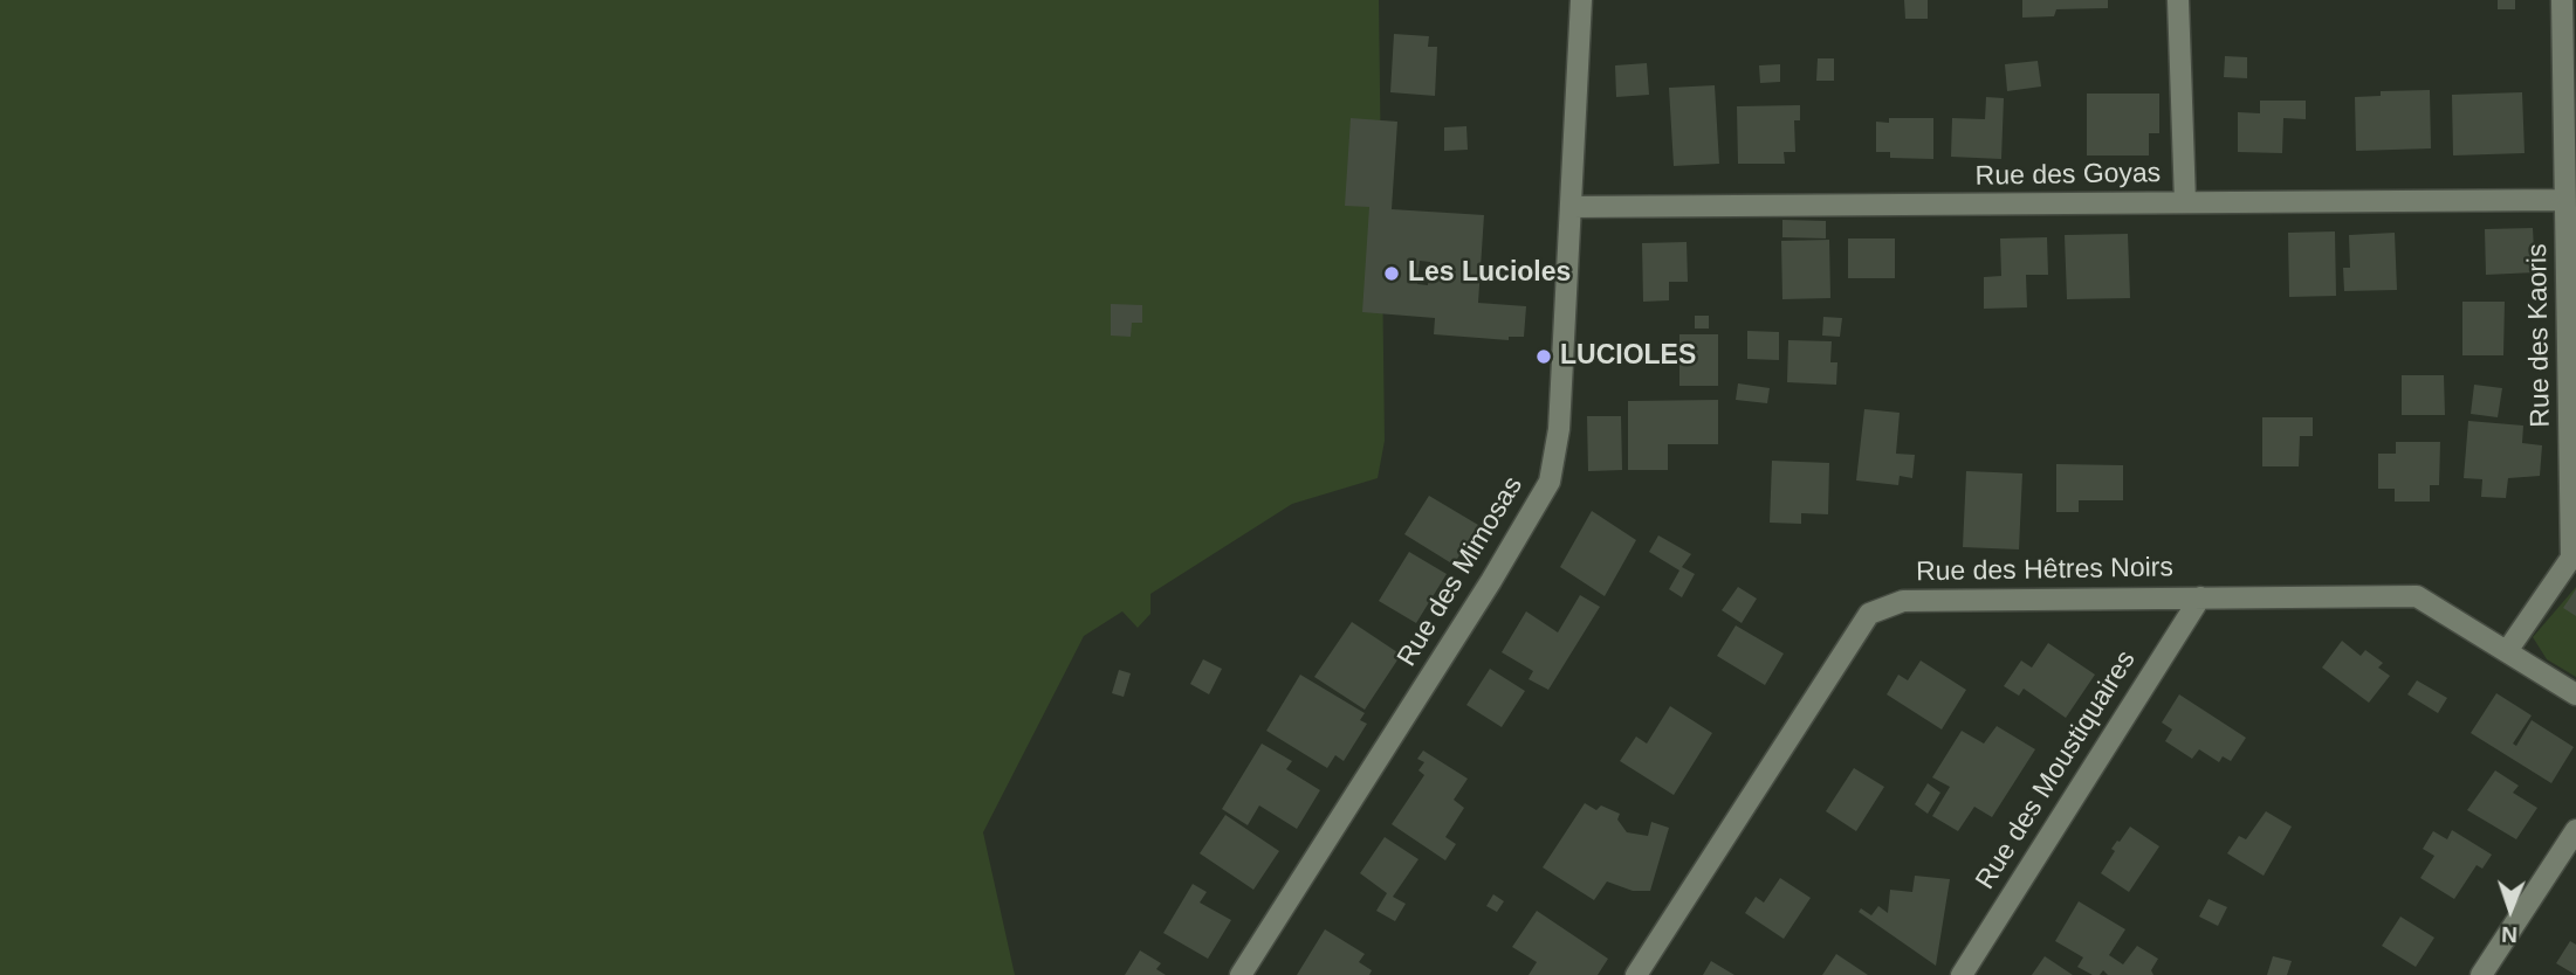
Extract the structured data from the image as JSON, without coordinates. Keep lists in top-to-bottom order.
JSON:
{
  "streets": {
    "street": [
      "Rue des Goyas",
      "Rue des Kaoris",
      "Rue des Hêtres Noirs",
      "Rue des Mimosas",
      "Rue des Moustiquaires"
    ]
  },
  "crossings": [
    ["Rue des Goyas", "Rue des Kaoris"],
    ["Rue des Goyas", "Rue des Mimosas"],
    ["Rue des Kaoris", "Rue des Hêtres Noirs"],
    ["Rue des Hêtres Noirs", "Rue des Moustiquaires"]
  ],
  "places": ["Les Lucioles", "LUCIOLES"],
  "north": "bottom"
}
